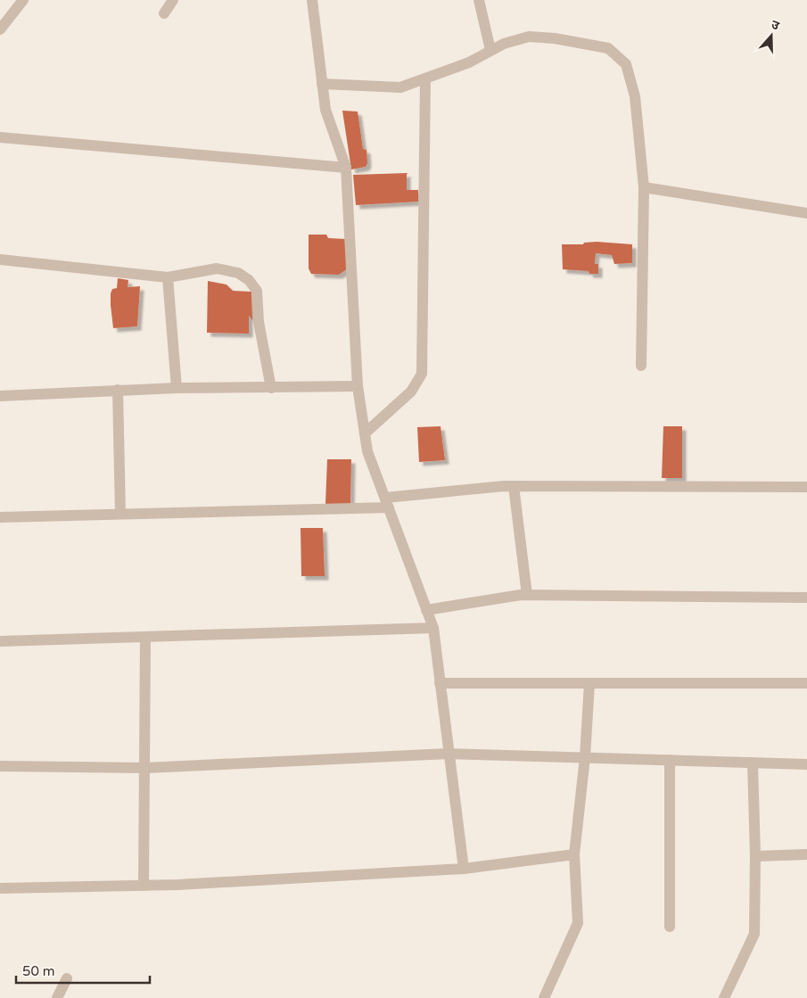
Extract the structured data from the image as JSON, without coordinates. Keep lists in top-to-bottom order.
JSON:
{
  "scale_bar": "50 m",
  "north": "top"
}
